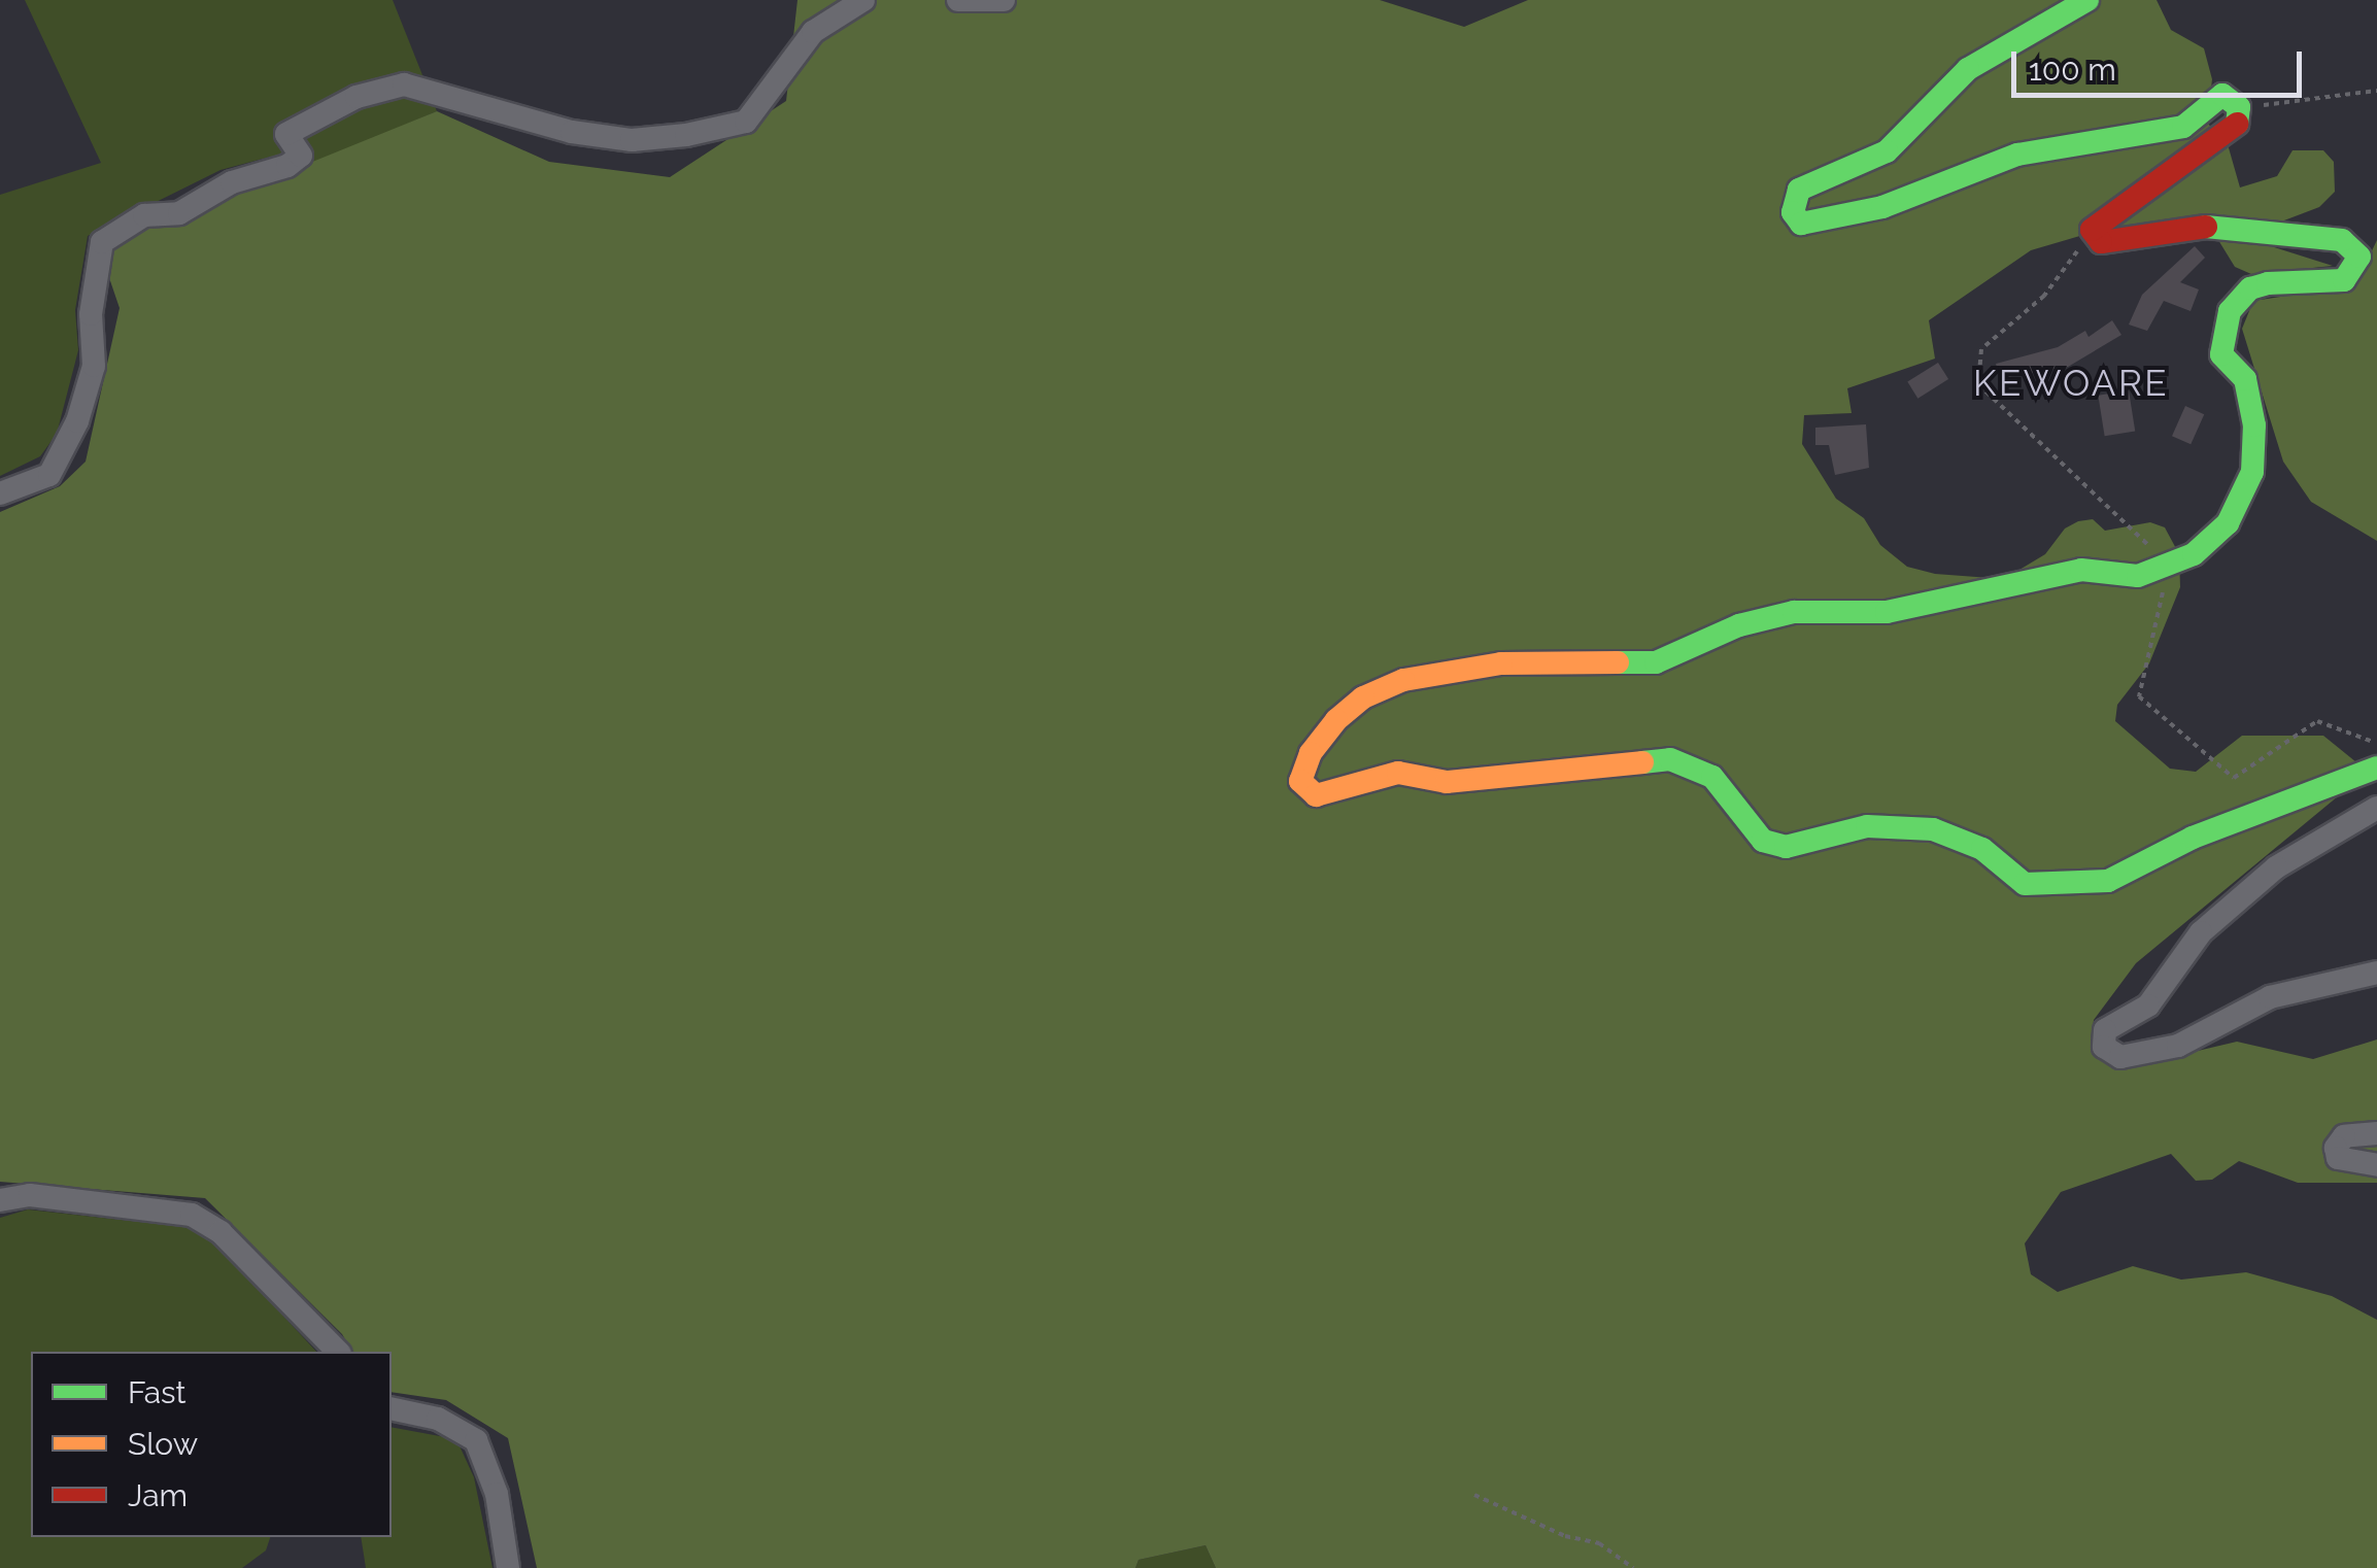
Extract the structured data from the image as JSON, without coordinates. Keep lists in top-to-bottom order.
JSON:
{
  "districts": ["KEWOARE"],
  "legend": ["Fast", "Slow", "Jam"],
  "scale_bar": "100 m"
}
